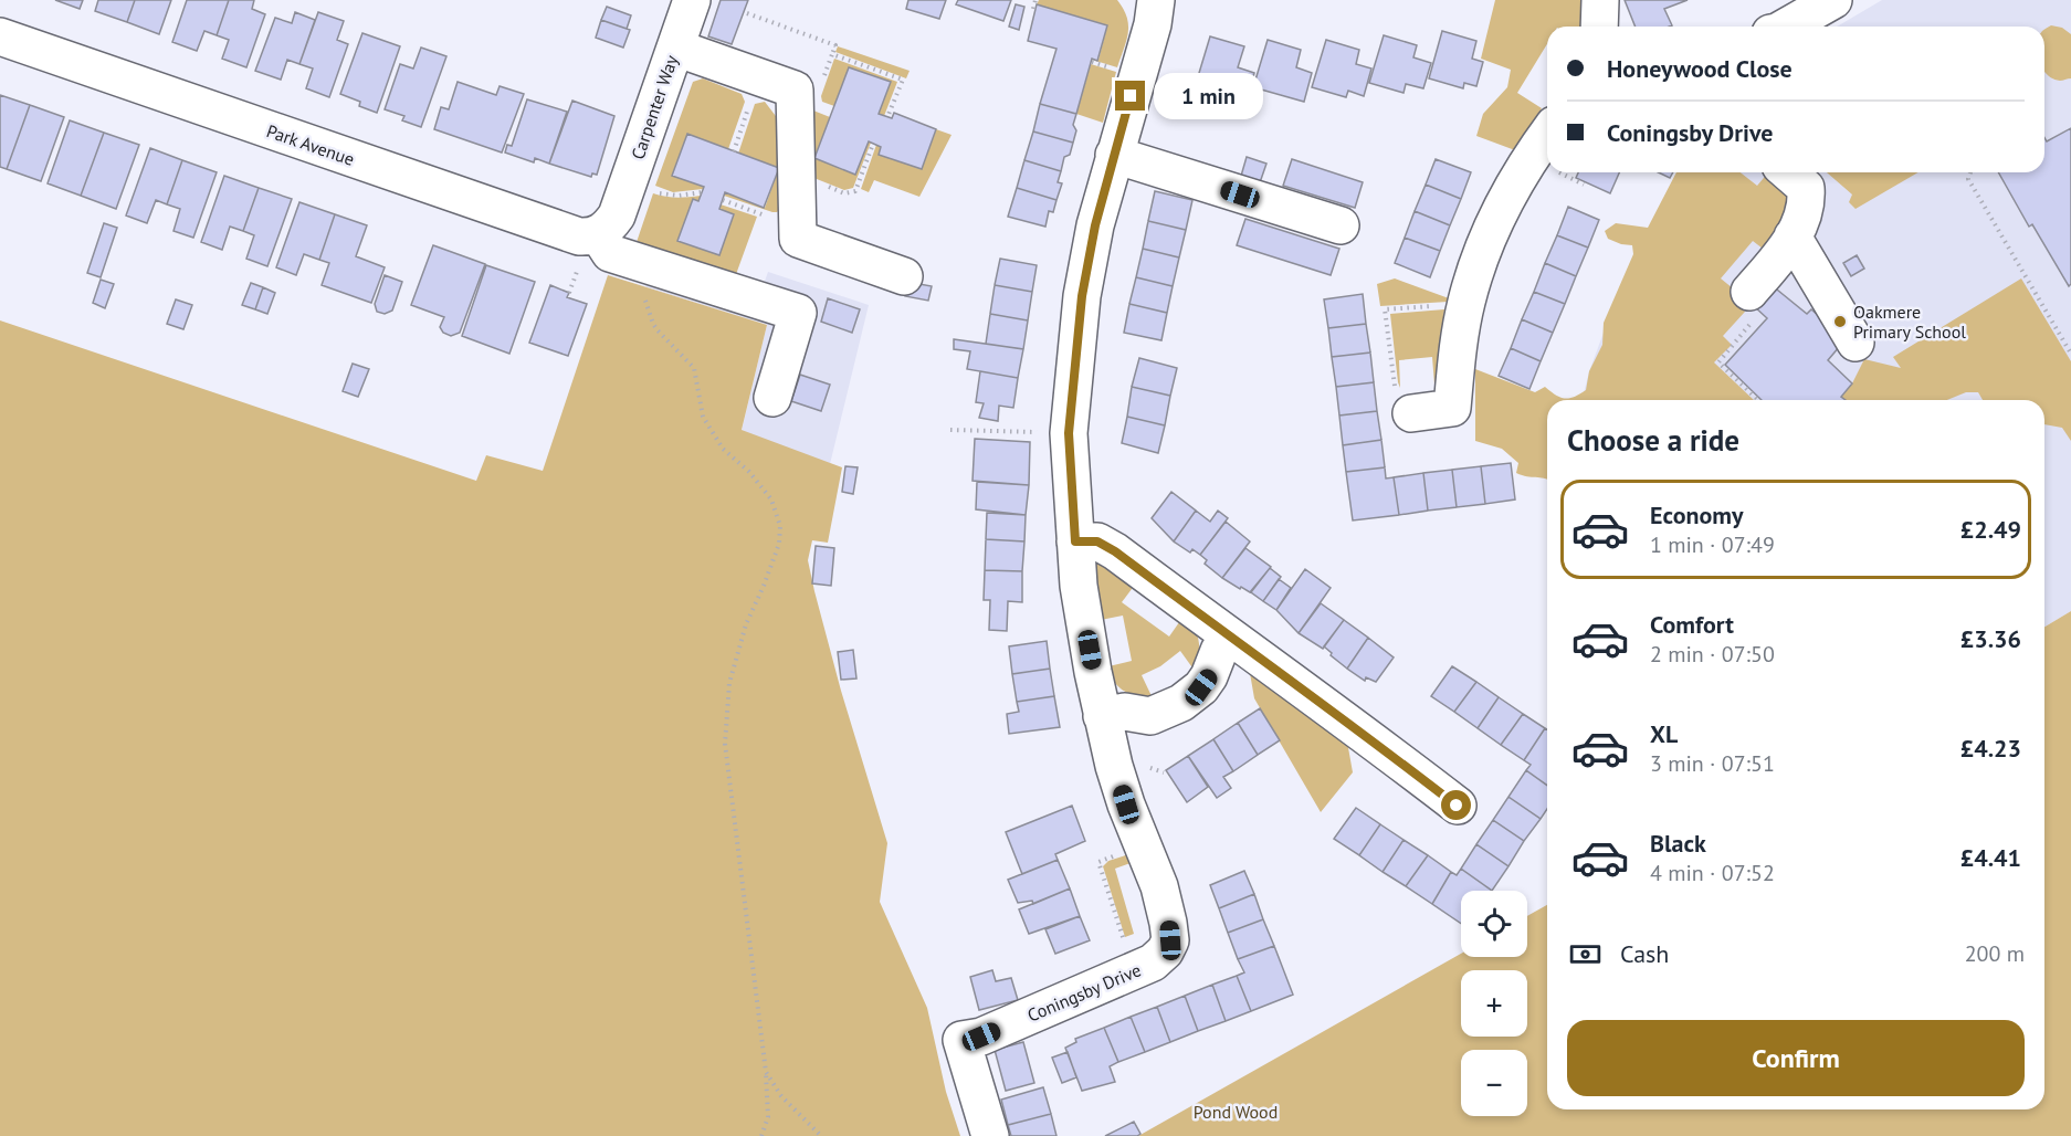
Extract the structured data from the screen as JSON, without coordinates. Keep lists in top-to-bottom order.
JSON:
{
  "streets": {
    "street": ["Carpenter Way", "Park Avenue", "Coningsby Drive"]
  },
  "crossings": [
    ["Carpenter Way", "Park Avenue"]
  ],
  "parks": ["Pond Wood"],
  "places": ["Oakmere Primary School"],
  "page": {
    "banner": ["Honeywood Close", "Coningsby Drive"],
    "bubble": "1 min",
    "heading": "Choose a ride",
    "list": [
      {
        "name": "Economy",
        "note": "1 min · 07:49",
        "value": "£2.49"
      },
      {
        "name": "Comfort",
        "note": "2 min · 07:50",
        "value": "£3.36"
      },
      {
        "name": "XL",
        "note": "3 min · 07:51",
        "value": "£4.23"
      },
      {
        "name": "Black",
        "note": "4 min · 07:52",
        "value": "£4.41"
      }
    ],
    "map_buttons": ["+", "−"],
    "pay": ["Cash", "200 m"],
    "buttons": "Confirm"
  }
}
